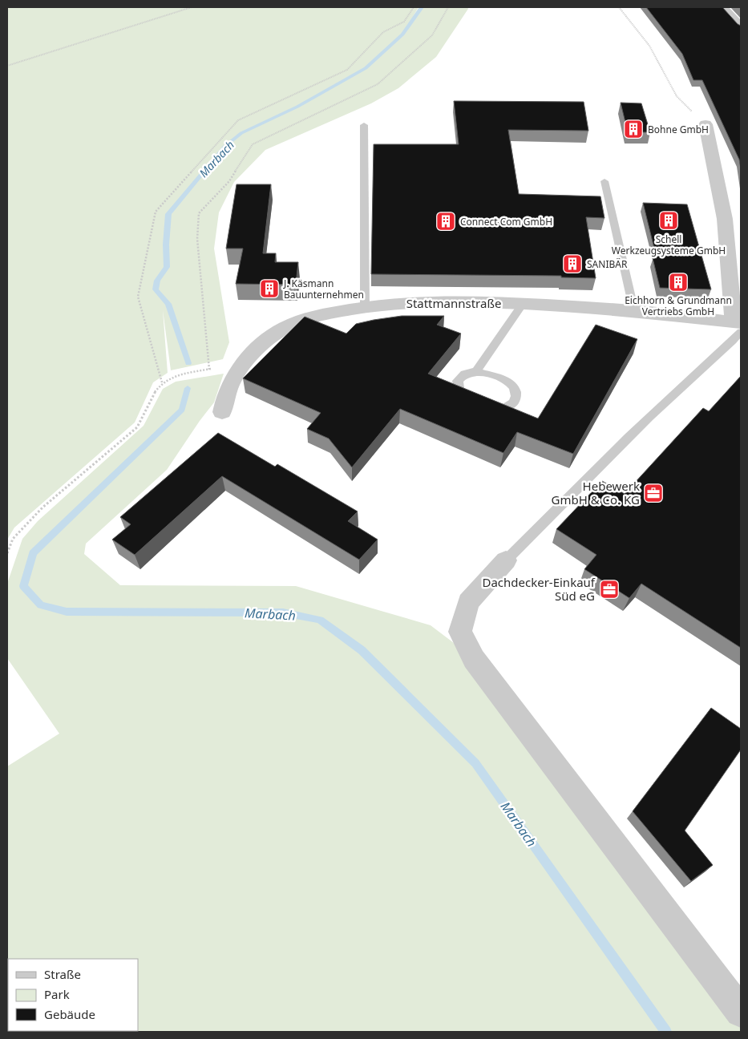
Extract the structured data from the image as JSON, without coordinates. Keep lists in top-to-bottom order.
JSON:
{
  "streets": {
    "street": ["Stattmannstraße"]
  },
  "water": ["Marbach"],
  "places": {
    "building": [
      "Bohne GmbH",
      "Schell Werkzeugsysteme GmbH",
      "Connect Com GmbH",
      "SANIBÄR",
      "Eichhorn & Grundmann Vertriebs GmbH",
      "J. Käsmann Bauunternehmen"
    ],
    "office": ["Hebewerk GmbH & Co. KG", "Dachdecker-Einkauf Süd eG"]
  },
  "legend": ["Straße", "Park", "Gebäude"]
}
